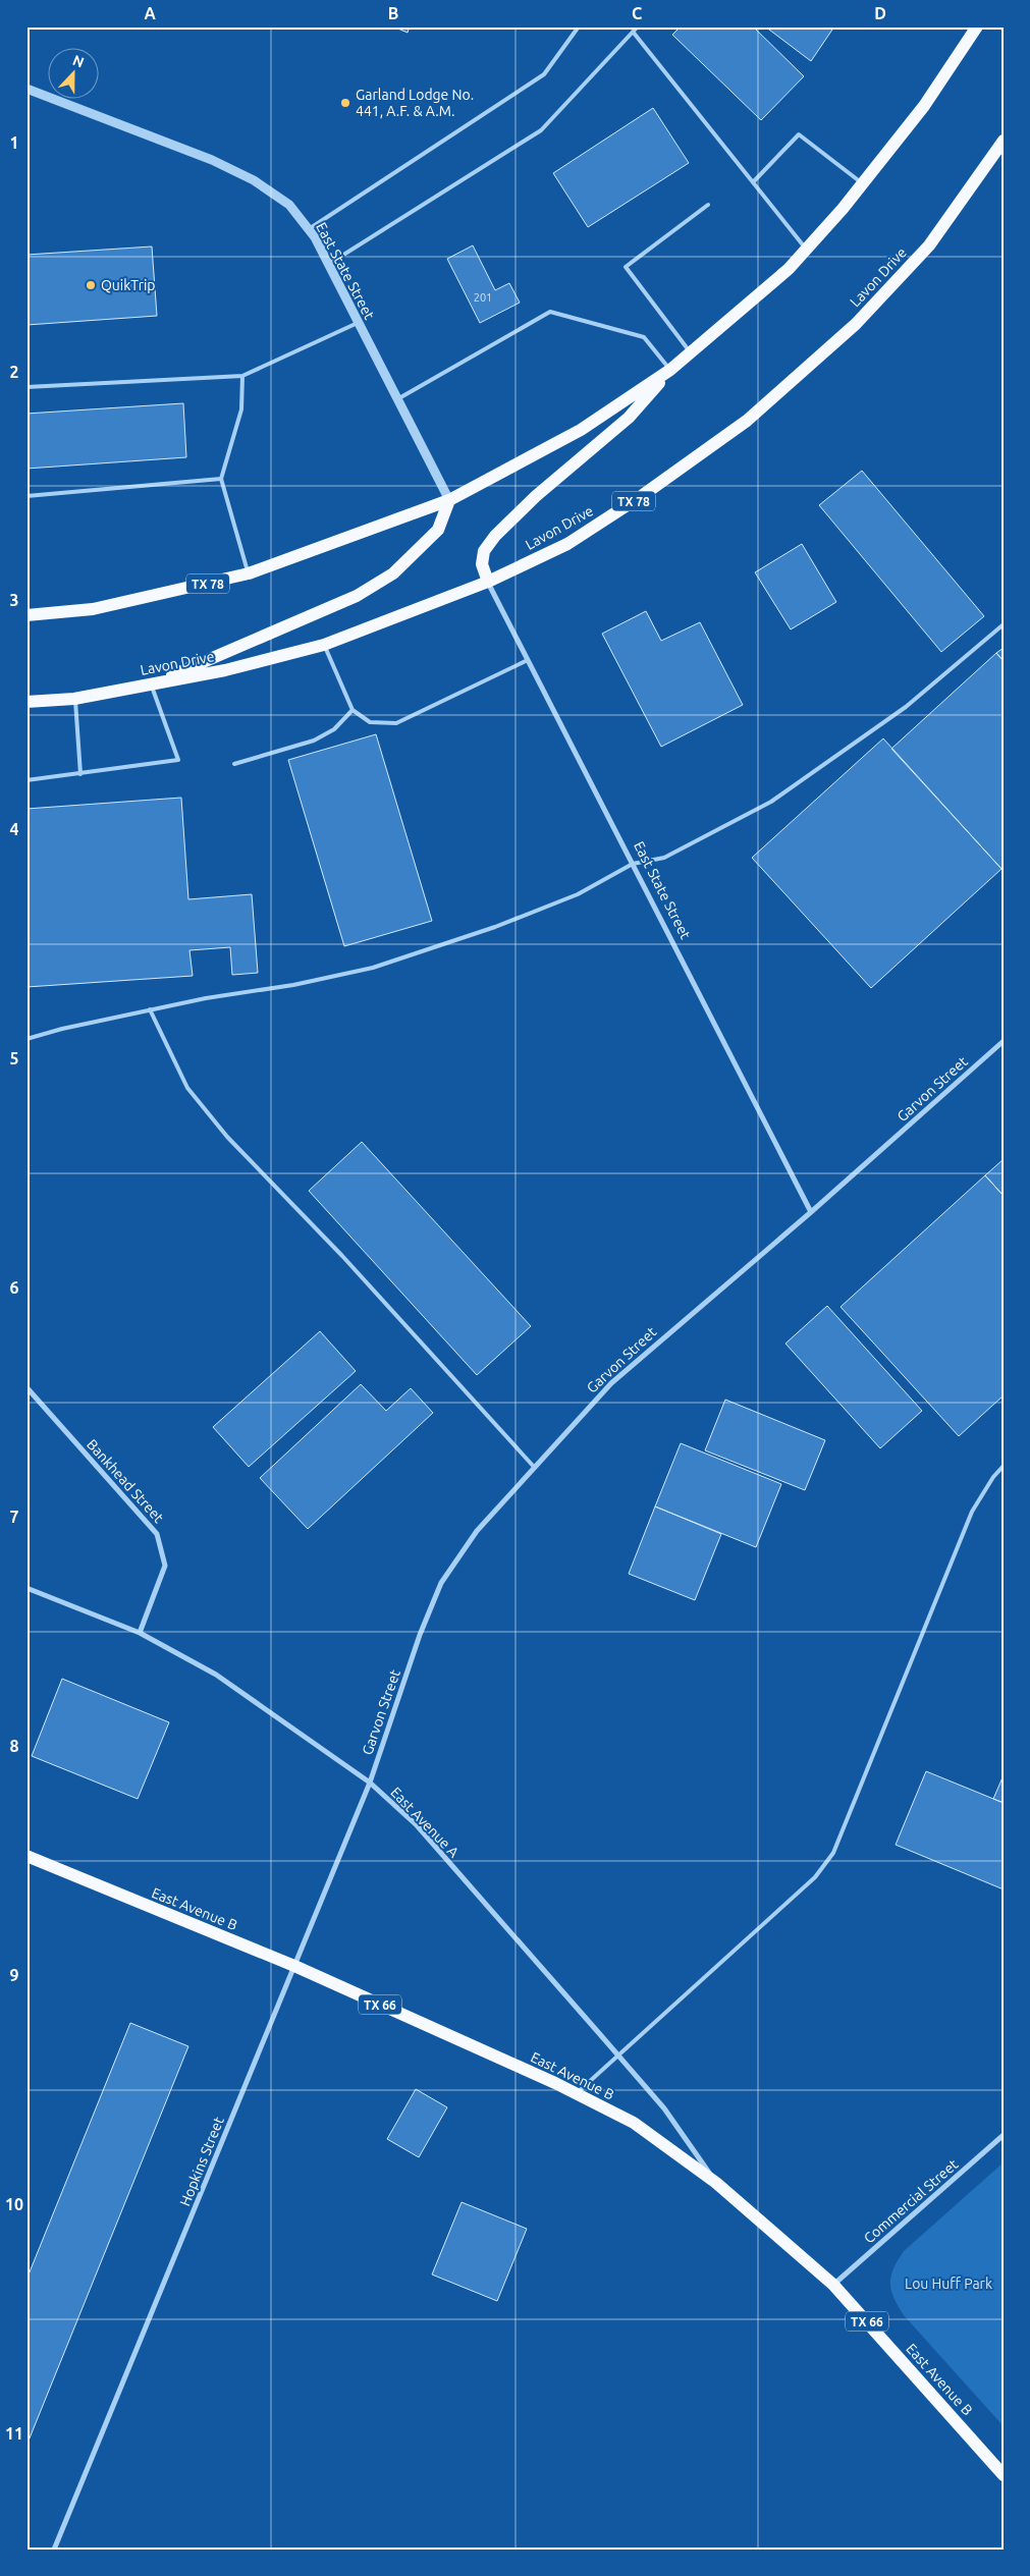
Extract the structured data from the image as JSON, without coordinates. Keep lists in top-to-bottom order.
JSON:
{
  "streets": {
    "main road": [
      "Lavon Drive",
      "TX 78",
      "East Avenue B",
      "TX 66"
    ],
    "street": [
      "East State Street",
      "Garvon Street",
      "Bankhead Street",
      "East Avenue A",
      "Hopkins Street",
      "Commercial Street"
    ]
  },
  "crossings": [
    ["East State Street", "Lavon Drive"],
    ["East State Street", "TX 78"],
    ["East State Street", "Garvon Street"],
    ["Garvon Street", "East Avenue A"],
    ["Garvon Street", "Hopkins Street"],
    ["Bankhead Street", "East Avenue A"],
    ["East Avenue A", "East Avenue B"],
    ["East Avenue A", "Hopkins Street"],
    ["East Avenue B", "Hopkins Street"],
    ["East Avenue B", "Commercial Street"]
  ],
  "parks": ["Lou Huff Park"],
  "places": ["Garland Lodge No. 441, A.F. & A.M.", "QuikTrip"],
  "house_numbers": ["201"],
  "north": "top",
  "grid": {
    "columns": [
      "A",
      "B",
      "C",
      "D"
    ],
    "rows": [
      "1",
      "2",
      "3",
      "4",
      "5",
      "6",
      "7",
      "8",
      "9",
      "10",
      "11"
    ]
  }
}
